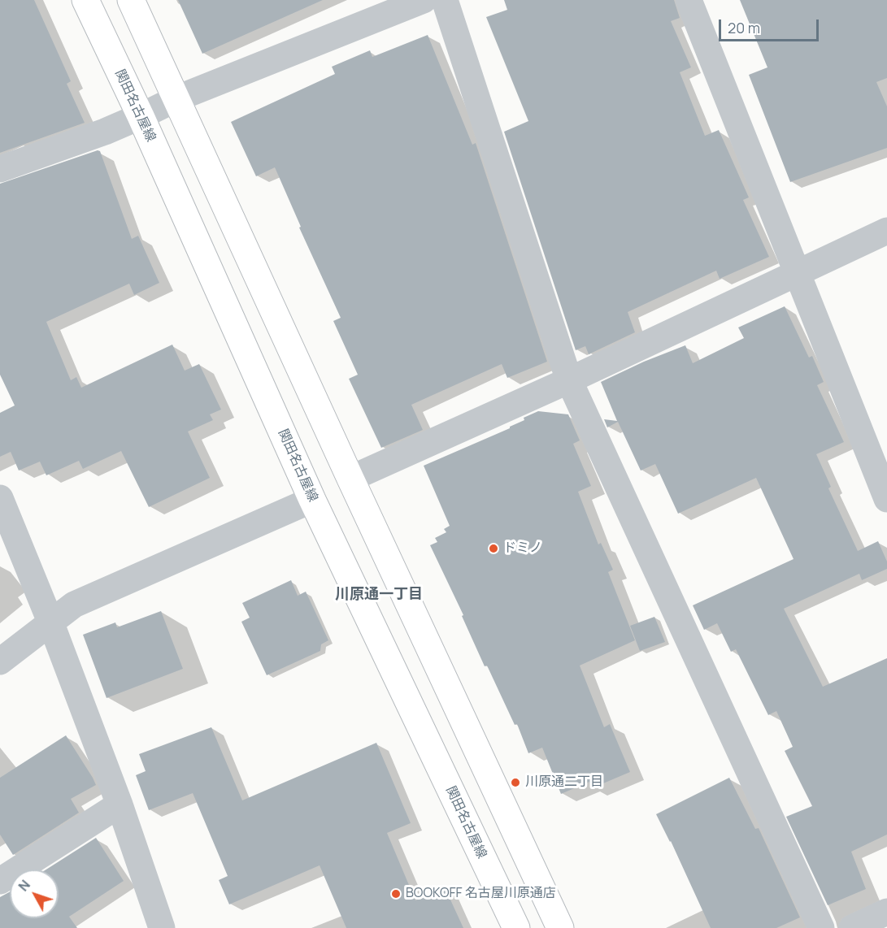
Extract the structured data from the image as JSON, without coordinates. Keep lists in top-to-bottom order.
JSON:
{
  "streets": {
    "main road": ["関田名古屋線"]
  },
  "districts": ["川原通一丁目"],
  "places": ["ドミノ", "川原通二丁目", "BOOKOFF 名古屋川原通店"],
  "scale_bar": "20 m",
  "north": "top left"
}
